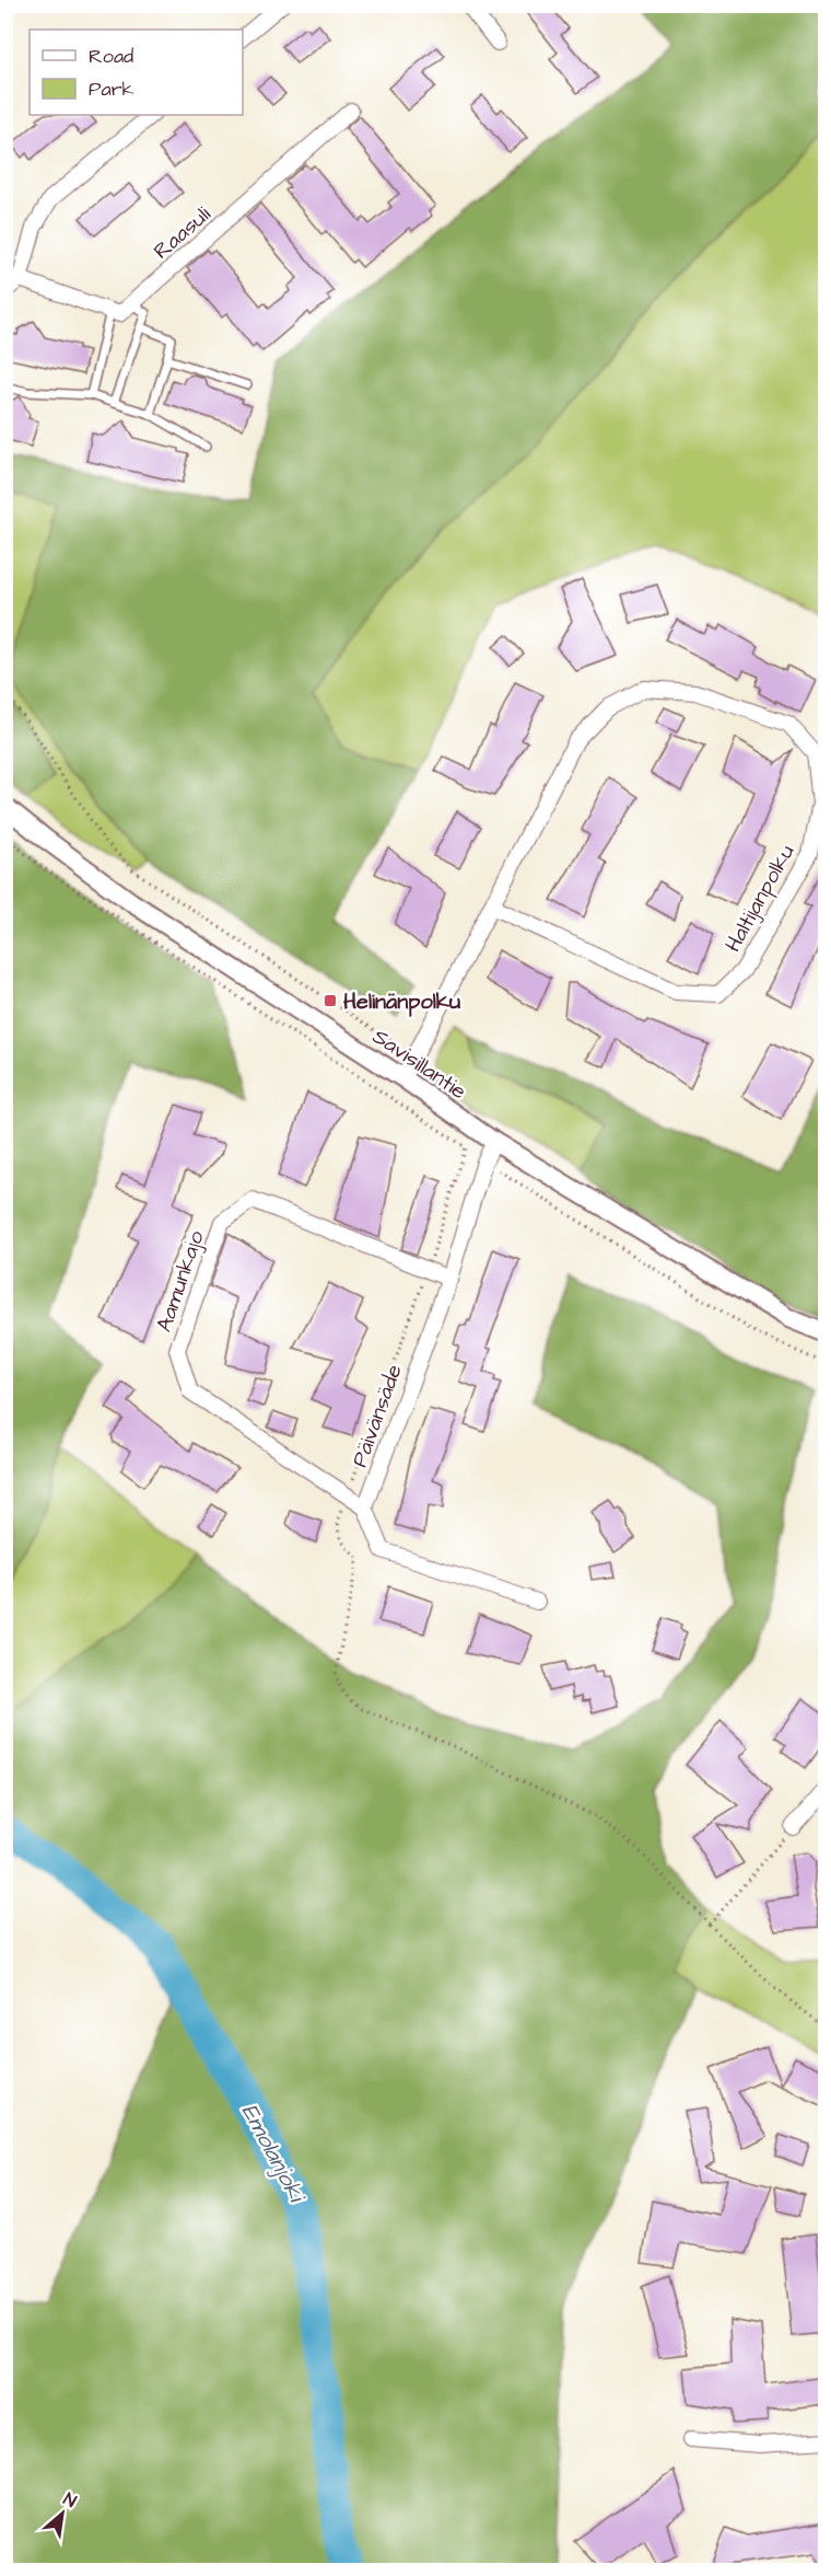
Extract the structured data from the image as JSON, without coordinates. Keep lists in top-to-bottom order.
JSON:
{
  "streets": {
    "street": [
      "Raasuli",
      "Haltijanpolku",
      "Savisillantie",
      "Aamunkajo",
      "Päivänsäde"
    ]
  },
  "crossings": [
    ["Haltijanpolku", "Savisillantie"],
    ["Savisillantie", "Päivänsäde"],
    ["Aamunkajo", "Päivänsäde"]
  ],
  "water": ["Emolanjoki"],
  "places": {
    "transit": ["Helinänpolku"]
  },
  "legend": ["Road", "Park"],
  "north": "top right"
}
